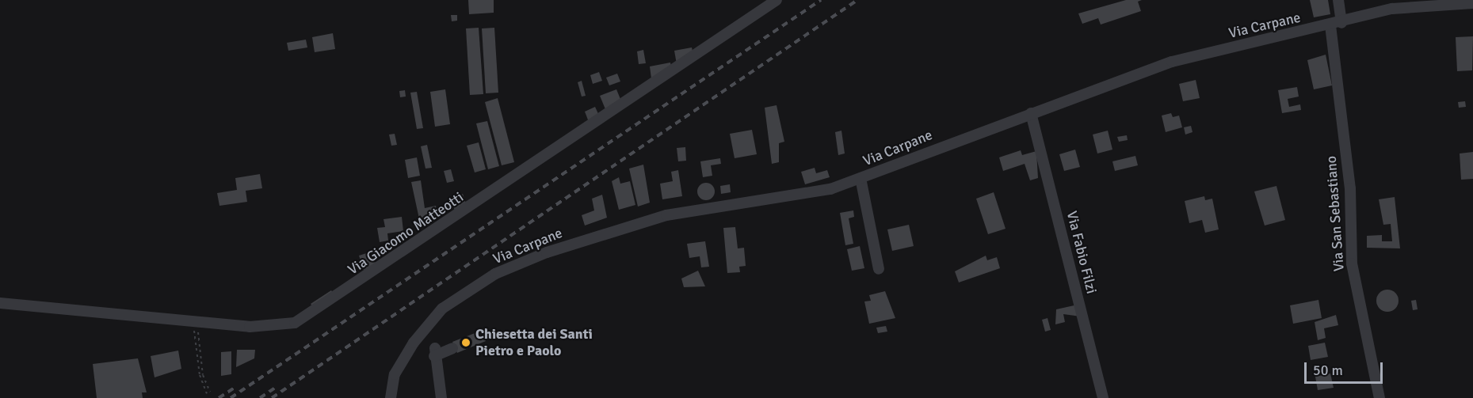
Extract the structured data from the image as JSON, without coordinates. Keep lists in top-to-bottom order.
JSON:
{
  "streets": {
    "street": [
      "Via Carpane",
      "Via San Sebastiano",
      "Via Giacomo Matteotti",
      "Via Fabio Filzi"
    ]
  },
  "crossings": [
    ["Via Carpane", "Via San Sebastiano"],
    ["Via Carpane", "Via Fabio Filzi"]
  ],
  "places": ["Chiesetta dei Santi Pietro e Paolo"],
  "scale_bar": "50 m"
}
